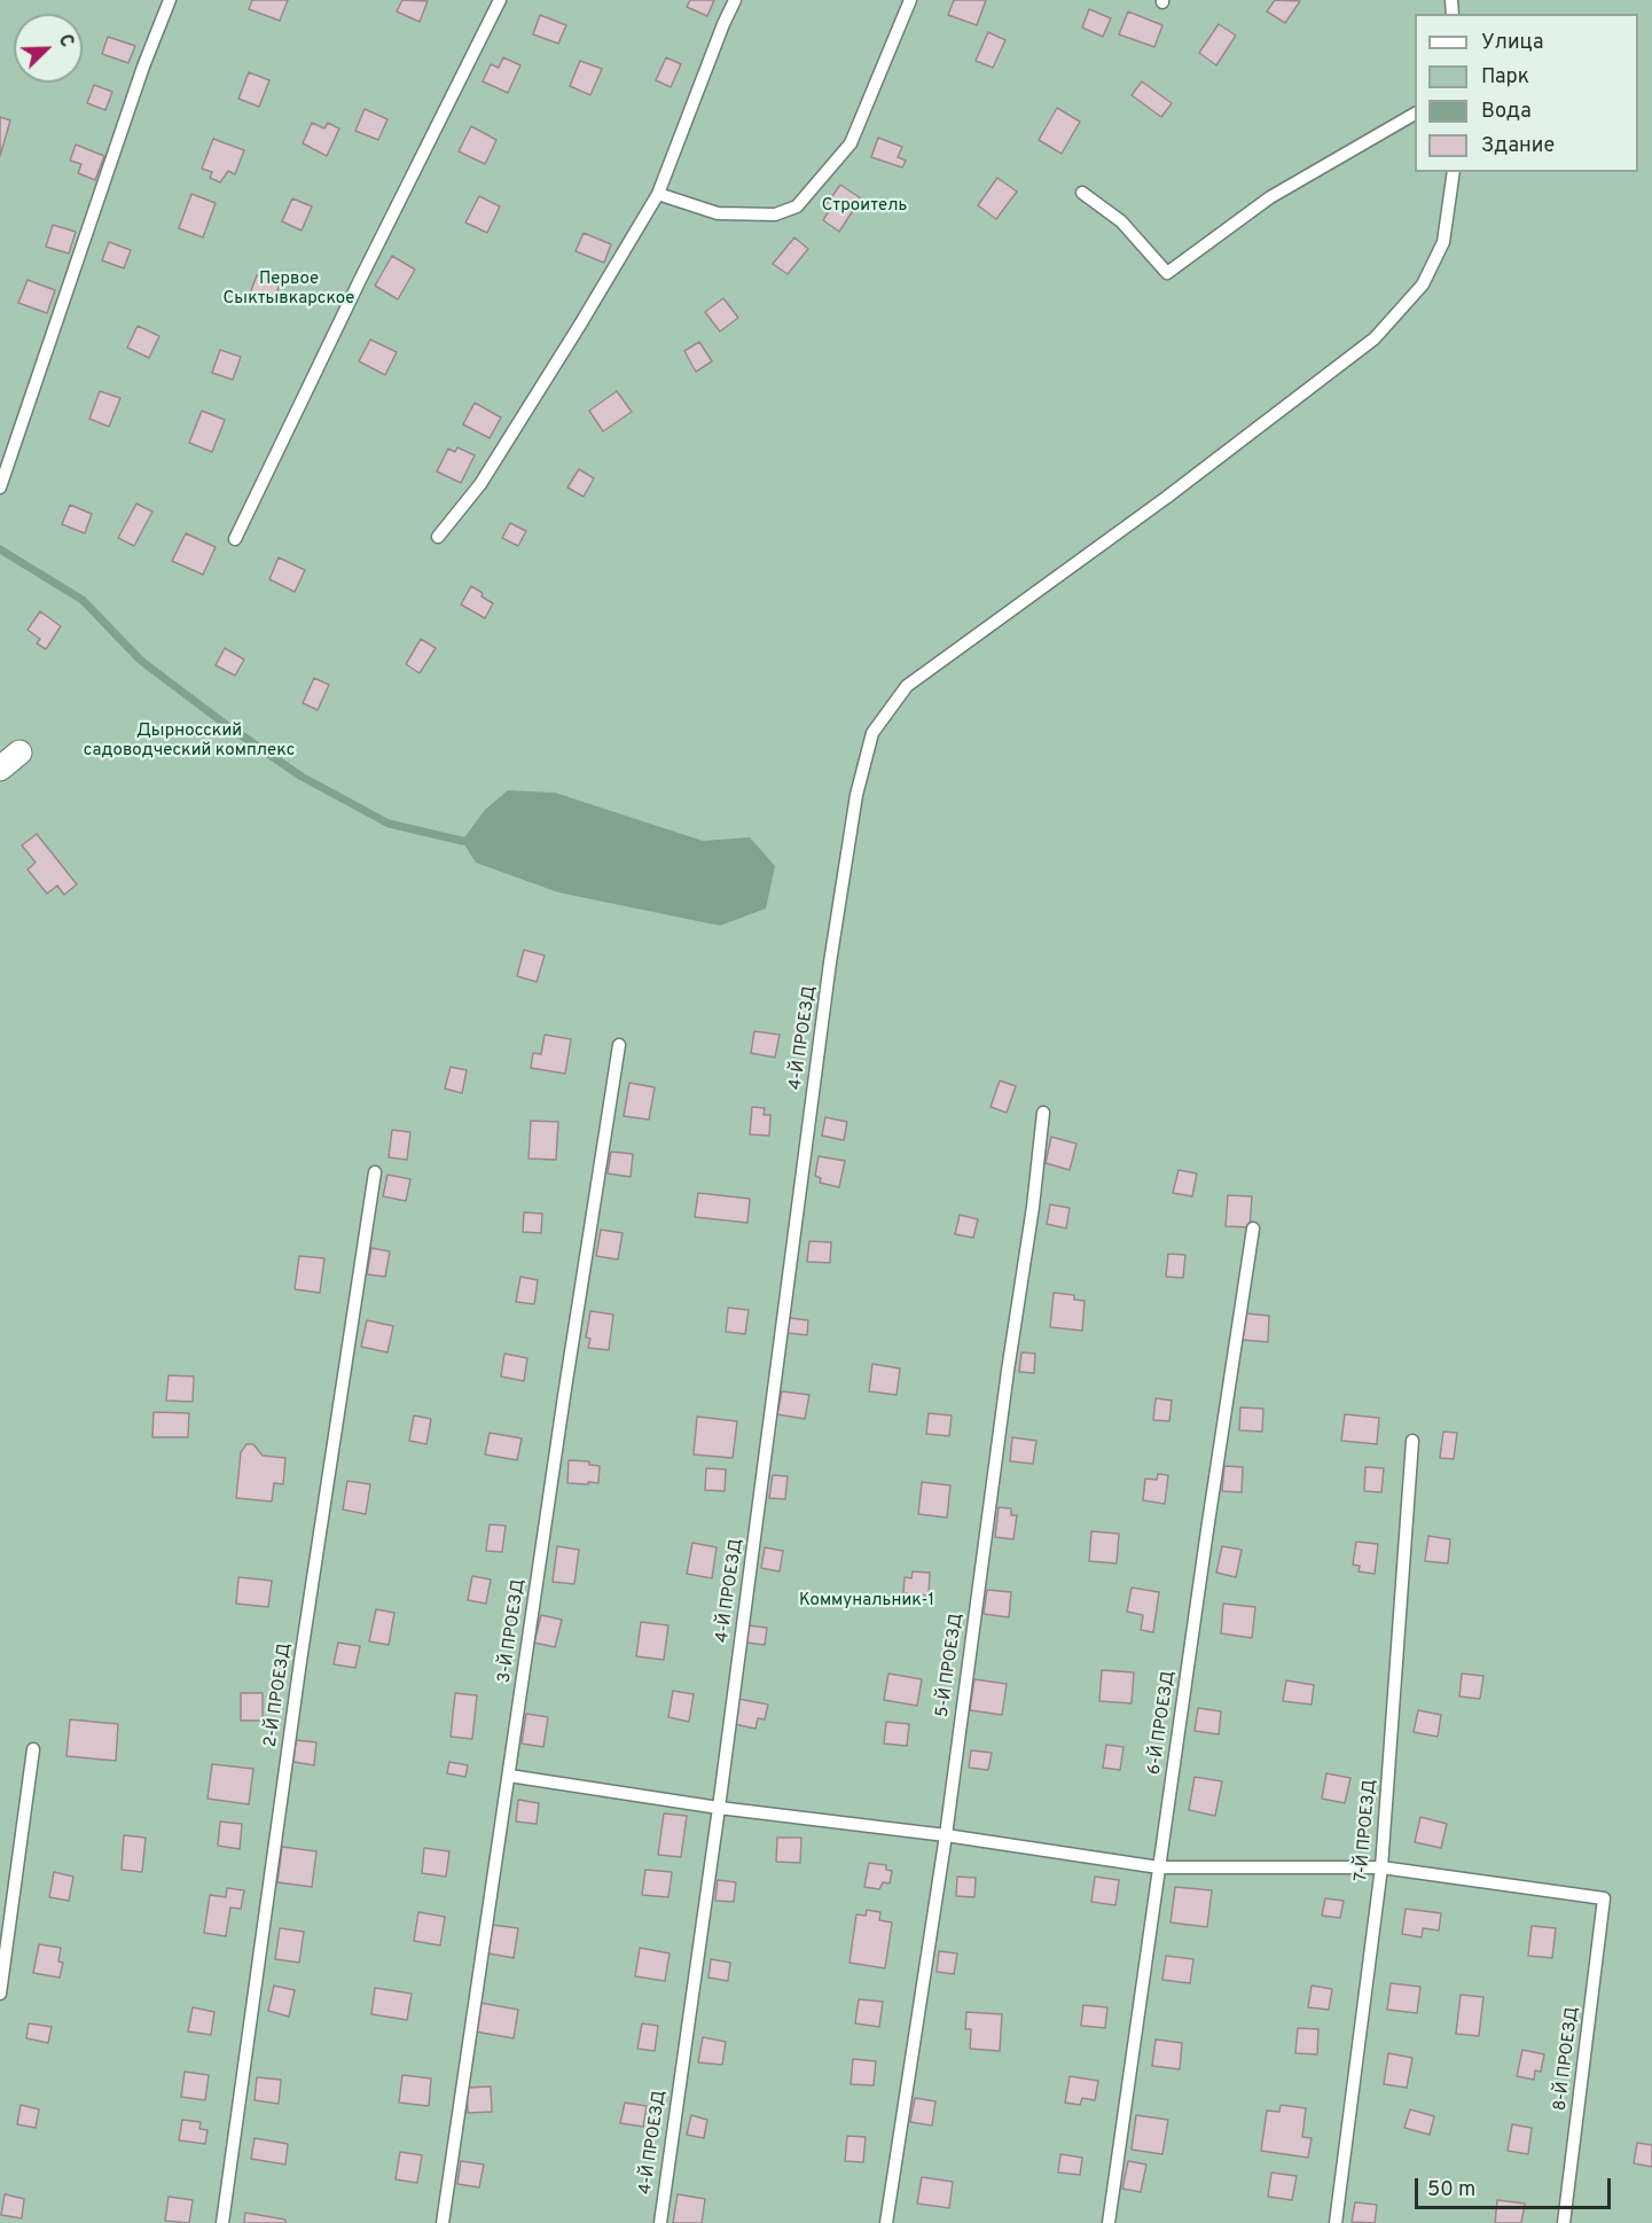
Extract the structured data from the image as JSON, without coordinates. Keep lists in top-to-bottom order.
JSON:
{
  "streets": {
    "lane": [
      "4-Й ПРОЕЗД",
      "3-Й ПРОЕЗД",
      "5-Й ПРОЕЗД",
      "2-Й ПРОЕЗД",
      "6-Й ПРОЕЗД",
      "7-Й ПРОЕЗД",
      "8-Й ПРОЕЗД"
    ]
  },
  "crossings": [
    ["7-Й ПРОЕЗД", "8-Й ПРОЕЗД"]
  ],
  "parks": [
    "Строитель",
    "Первое Сыктывкарское",
    "Дырносский садоводческий комплекс",
    "Коммунальник-1"
  ],
  "legend": [
    "Улица",
    "Парк",
    "Вода",
    "Здание"
  ],
  "scale_bar": "50 m",
  "north": "top right"
}
